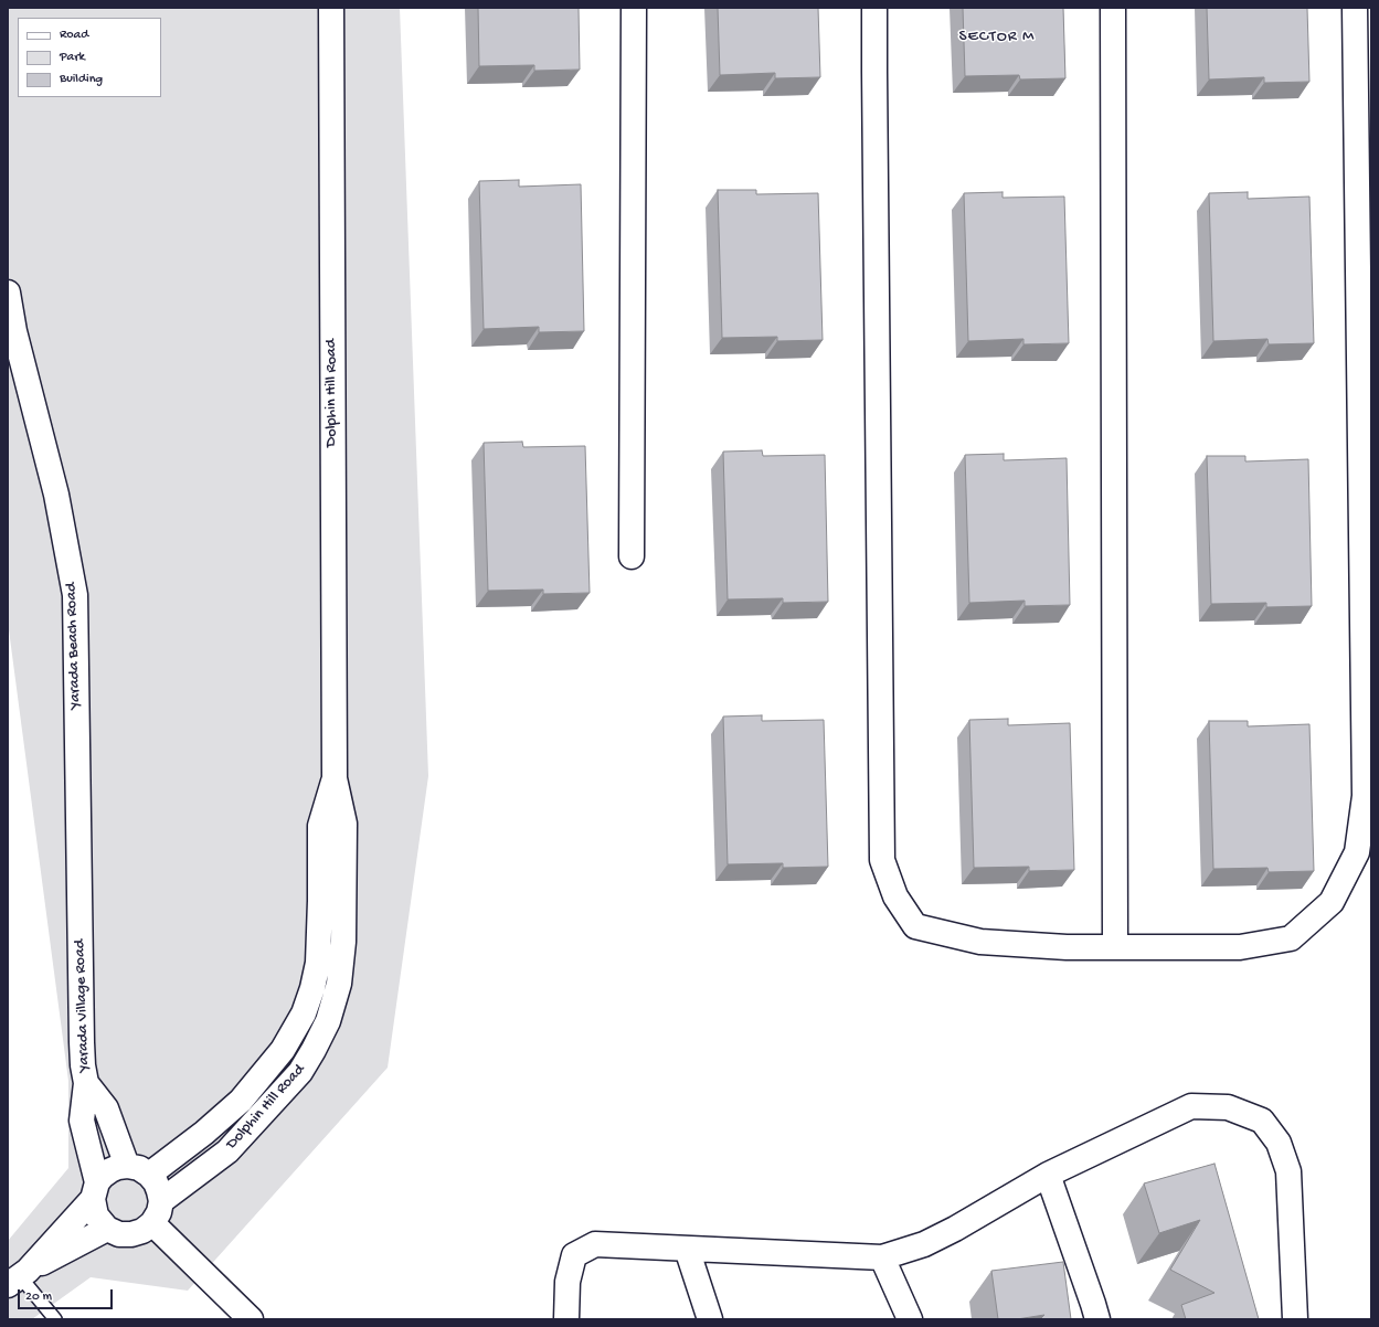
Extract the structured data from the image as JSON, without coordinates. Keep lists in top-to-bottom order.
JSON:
{
  "streets": {
    "street": ["Dolphin Hill Road", "Yarada Beach Road", "Yarada Village Road"]
  },
  "crossings": [
    ["Dolphin Hill Road", "Yarada Village Road"],
    ["Yarada Beach Road", "Yarada Village Road"]
  ],
  "districts": ["SECTOR M"],
  "legend": ["Road", "Park", "Building"],
  "scale_bar": "20 m"
}
